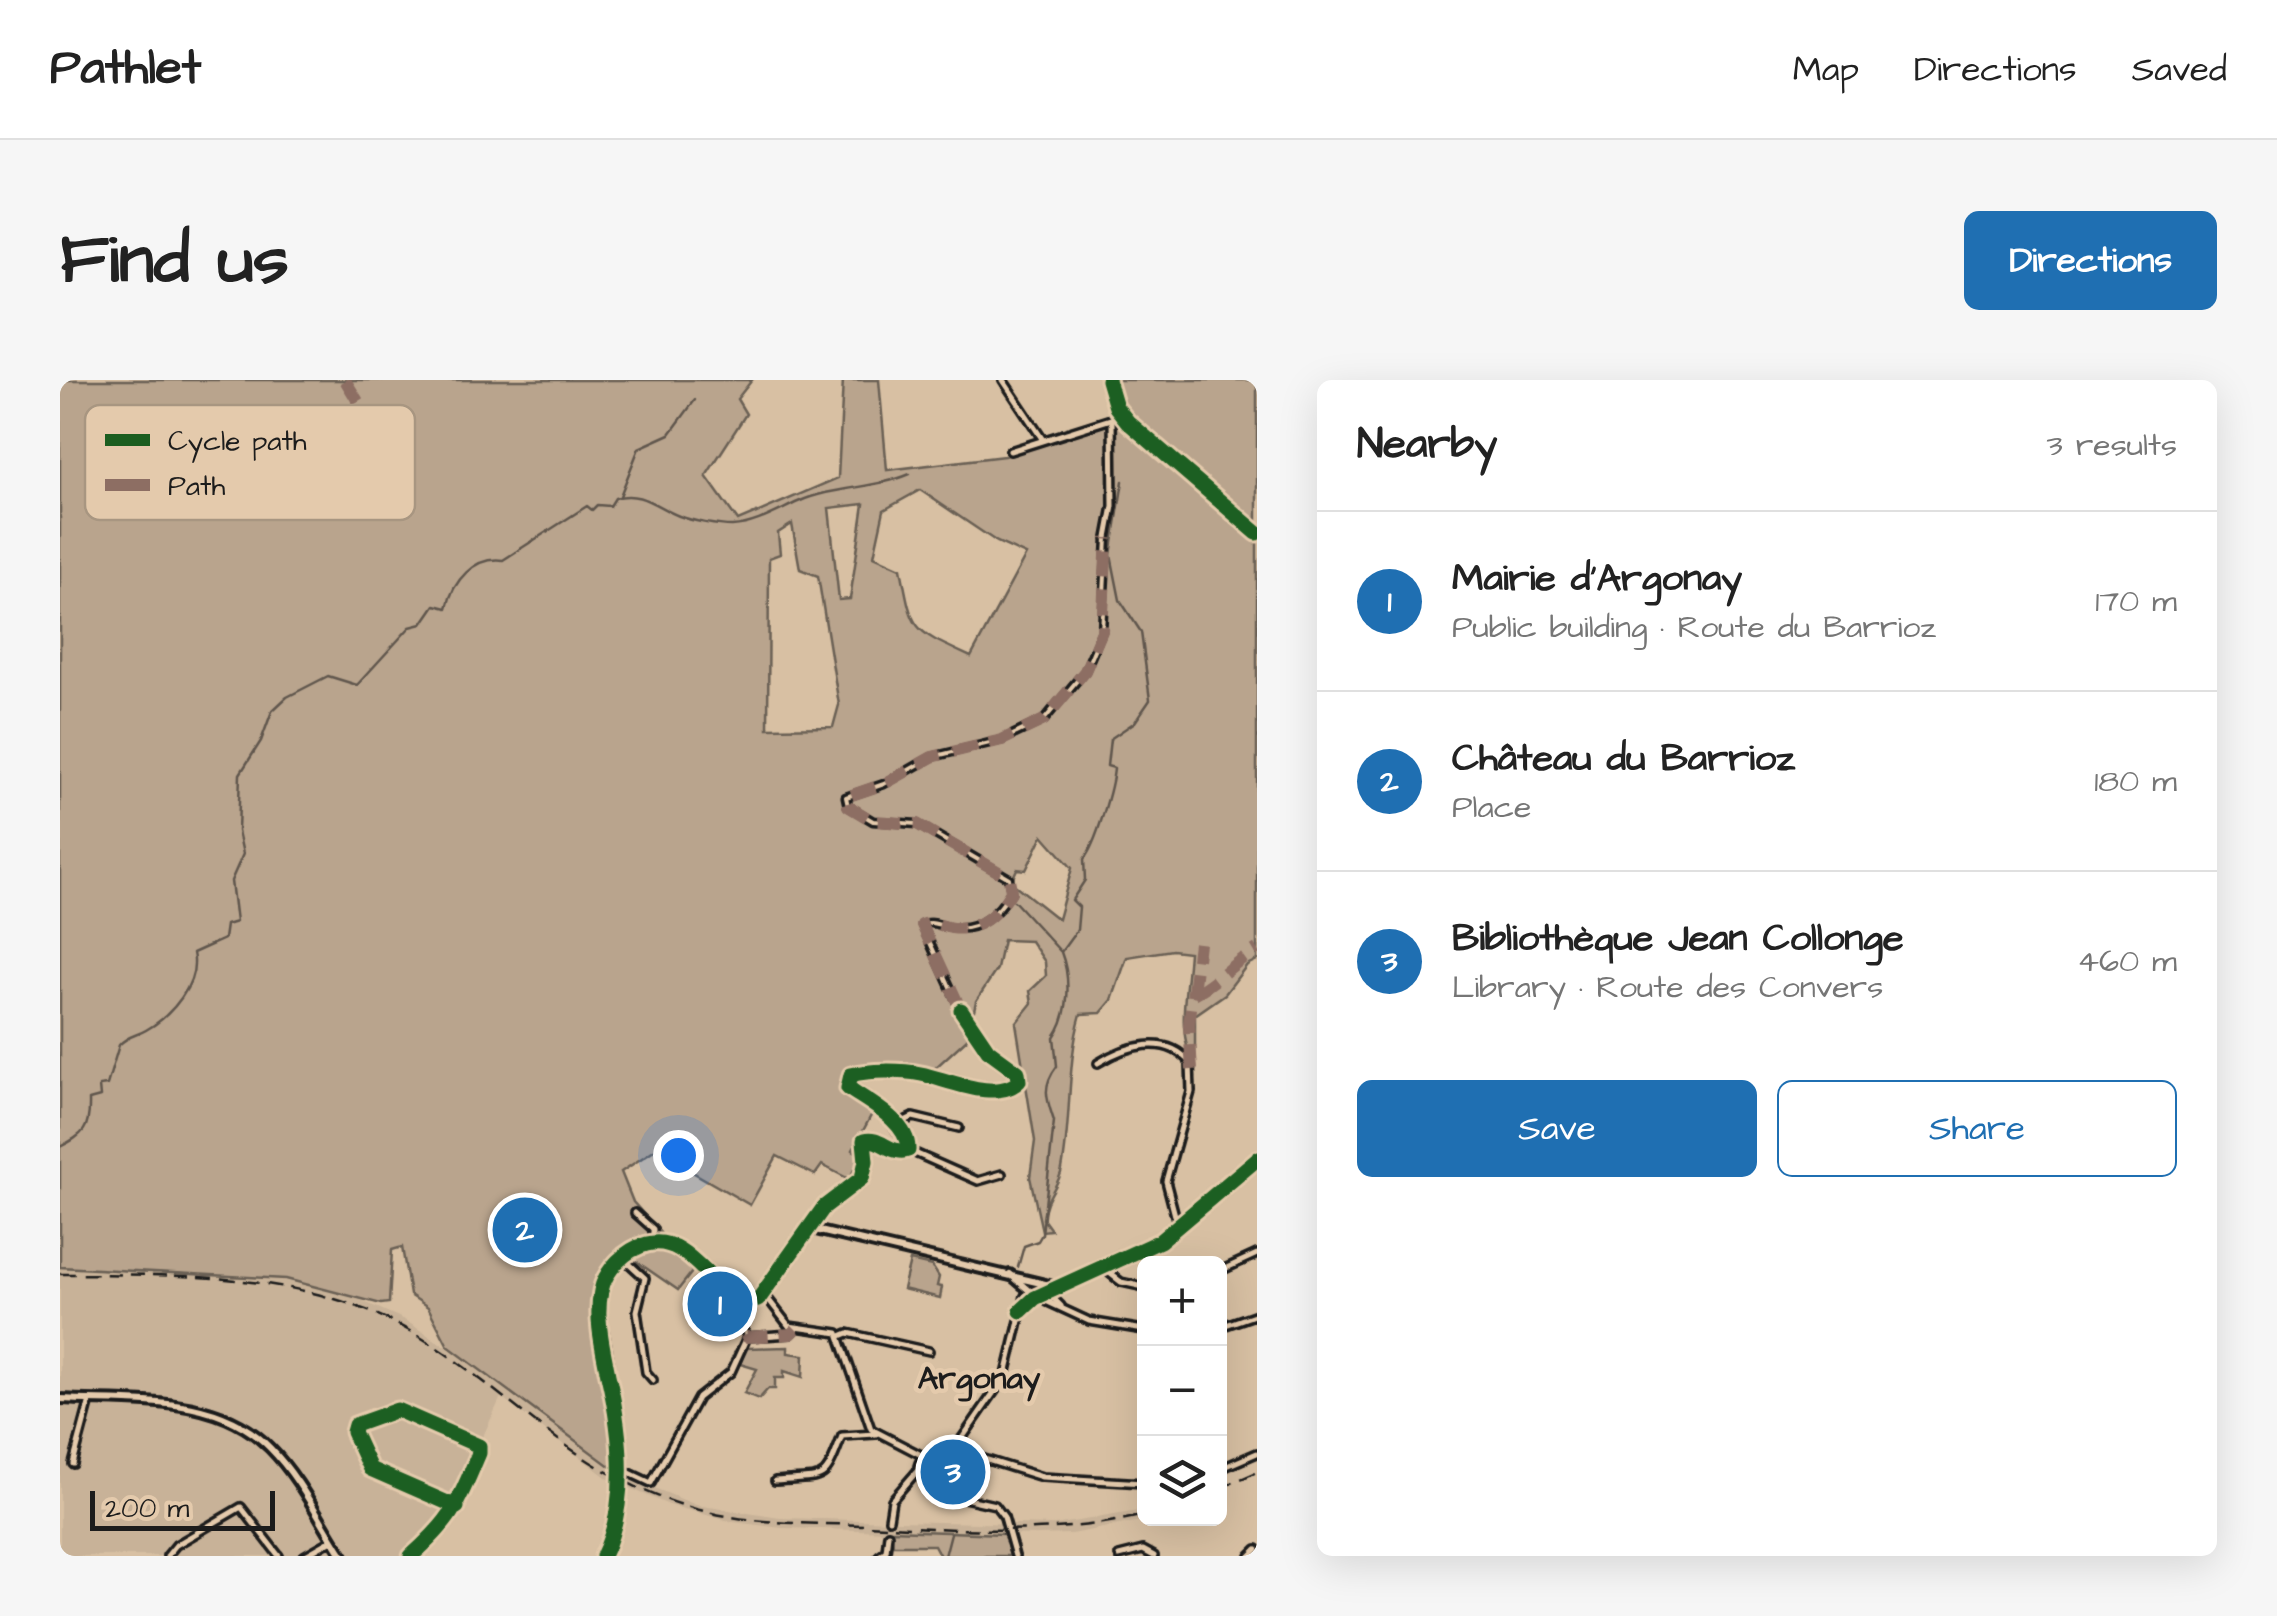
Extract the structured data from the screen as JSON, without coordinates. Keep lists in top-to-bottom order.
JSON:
{
  "districts": ["Argonay"],
  "legend": ["Cycle path", "Path"],
  "scale_bar": "200 m",
  "page": {
    "header": "Pathlet",
    "nav": ["Map", "Directions", "Saved"],
    "buttons": [
      "Directions",
      ["Save", "Share"]
    ],
    "title": "Find us",
    "heading": ["Nearby", "3 results"],
    "list": [
      {
        "mark": "1",
        "name": "Mairie d'Argonay",
        "note": "Public building · Route du Barrioz",
        "value": "170 m"
      },
      {
        "mark": "2",
        "name": "Château du Barrioz",
        "note": "Place",
        "value": "180 m"
      },
      {
        "mark": "3",
        "name": "Bibliothèque Jean Collonge",
        "note": "Library · Route des Convers",
        "value": "460 m"
      }
    ],
    "pins": ["2", "1", "3"],
    "map_buttons": ["+", "−"],
    "scale": "200 m"
  }
}
